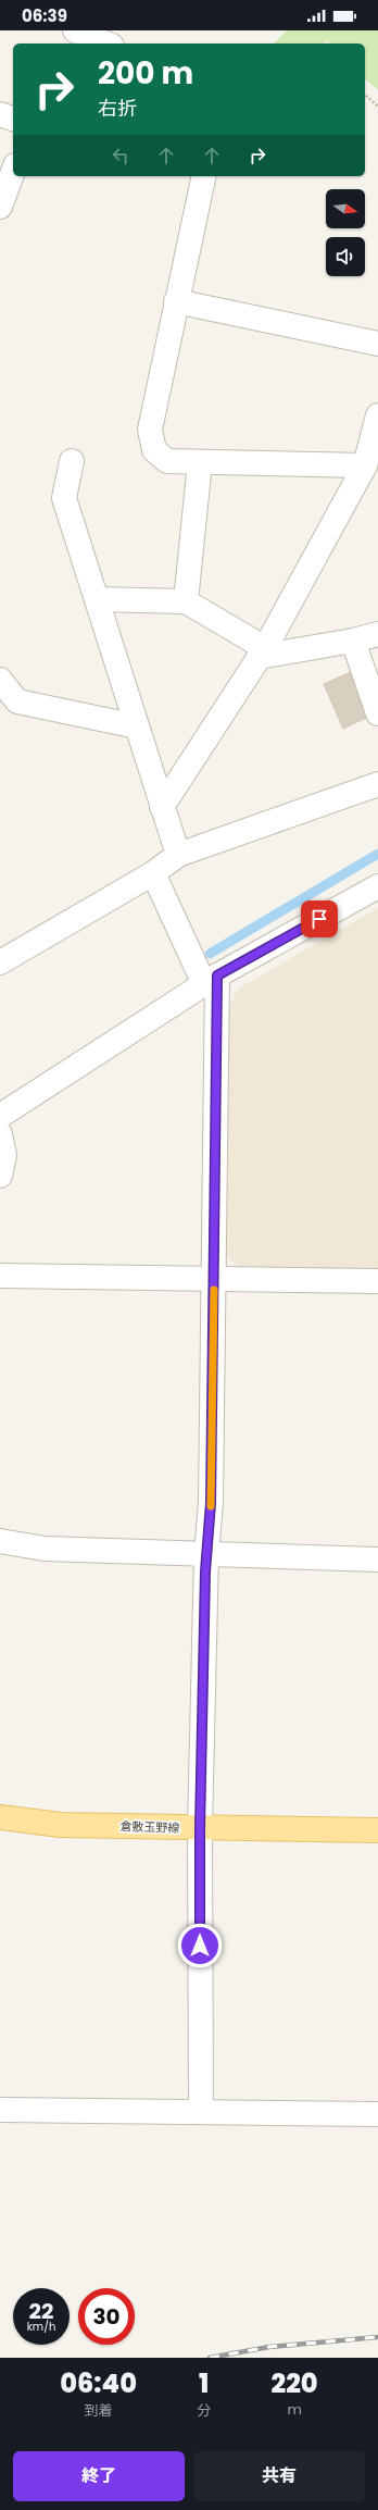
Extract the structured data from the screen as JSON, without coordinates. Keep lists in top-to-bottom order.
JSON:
{
  "streets": {
    "main road": ["倉敷玉野線"]
  },
  "north": "right",
  "page": {
    "status": "06:39",
    "turn": ["200 m", "右折"],
    "speed": "22 km/h",
    "limit": "30",
    "eta": [
      "06:40",
      "到着",
      "1",
      "分",
      "220",
      "m"
    ],
    "buttons": ["終了", "共有"]
  }
}
